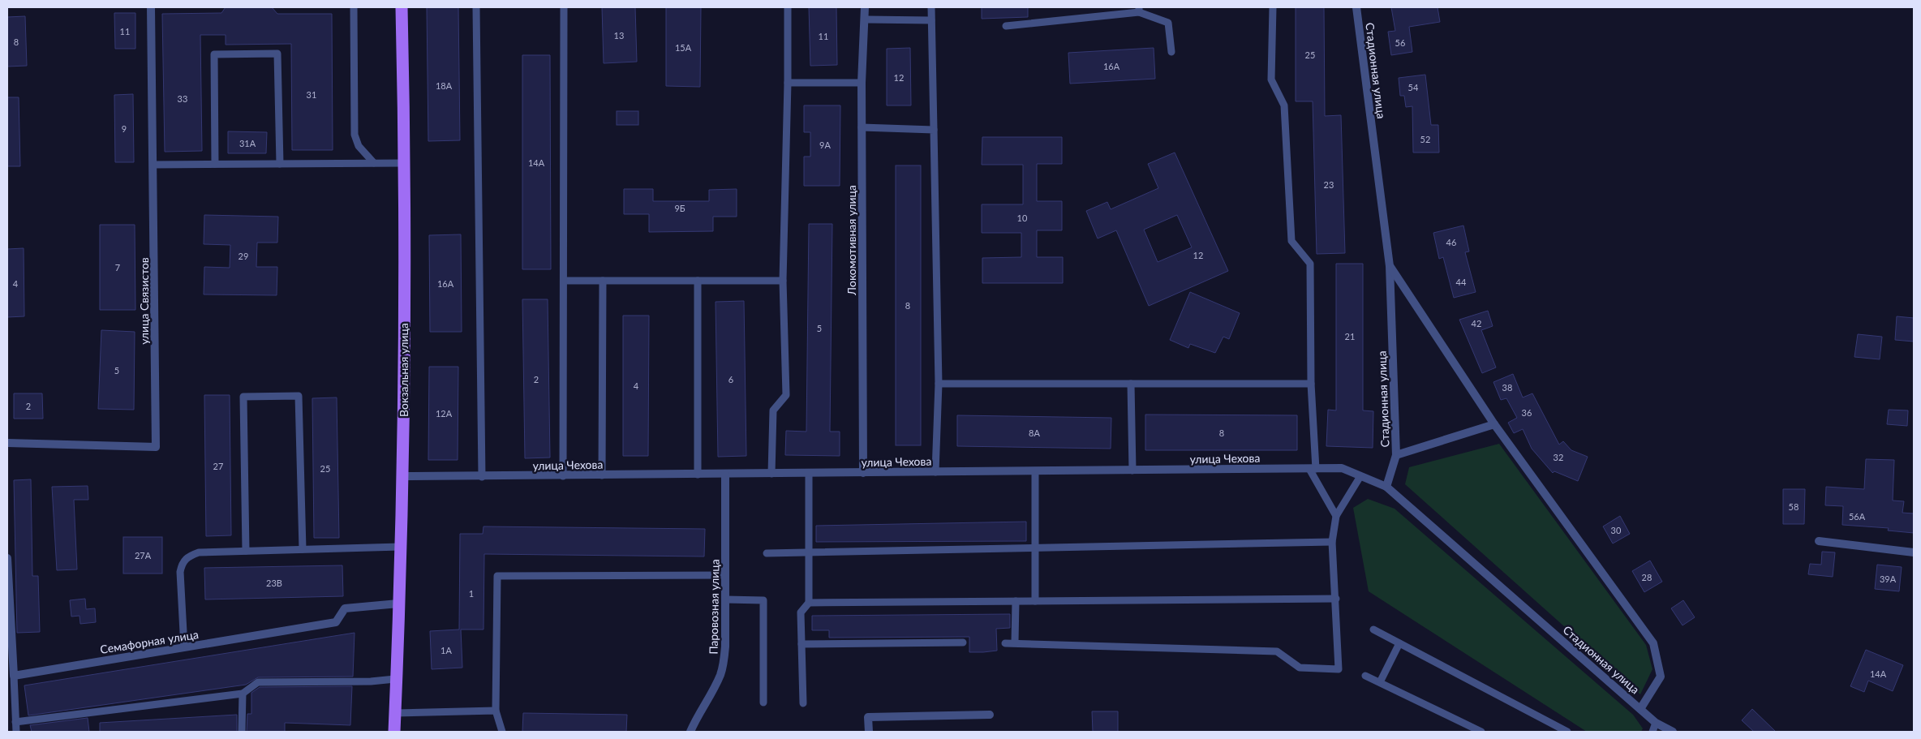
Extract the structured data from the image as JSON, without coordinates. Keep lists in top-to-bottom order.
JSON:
{
  "streets": {
    "main road": ["Вокзальная улица"],
    "street": [
      "Стадионная улица",
      "Локомотивная улица",
      "улица Связистов",
      "улица Чехова",
      "Паровозная улица",
      "Семафорная улица"
    ]
  },
  "crossings": [
    ["Стадионная улица", "улица Чехова"],
    ["Локомотивная улица", "улица Чехова"],
    ["Вокзальная улица", "улица Чехова"],
    ["Вокзальная улица", "Семафорная улица"],
    ["улица Чехова", "Паровозная улица"]
  ],
  "house_numbers": [
    "11",
    "13",
    "11",
    "8",
    "56",
    "15А",
    "25",
    "16А",
    "12",
    "18А",
    "54",
    "31",
    "33",
    "9",
    "52",
    "31А",
    "9А",
    "14А",
    "23",
    "9Б",
    "10",
    "46",
    "12",
    "29",
    "7",
    "44",
    "4",
    "16А",
    "8",
    "42",
    "5",
    "21",
    "5",
    "2",
    "6",
    "4",
    "38",
    "2",
    "36",
    "12А",
    "8А",
    "8",
    "32",
    "27",
    "25",
    "58",
    "56А",
    "30",
    "27А",
    "28",
    "39А",
    "23В",
    "1",
    "1А",
    "14А"
  ]
}
